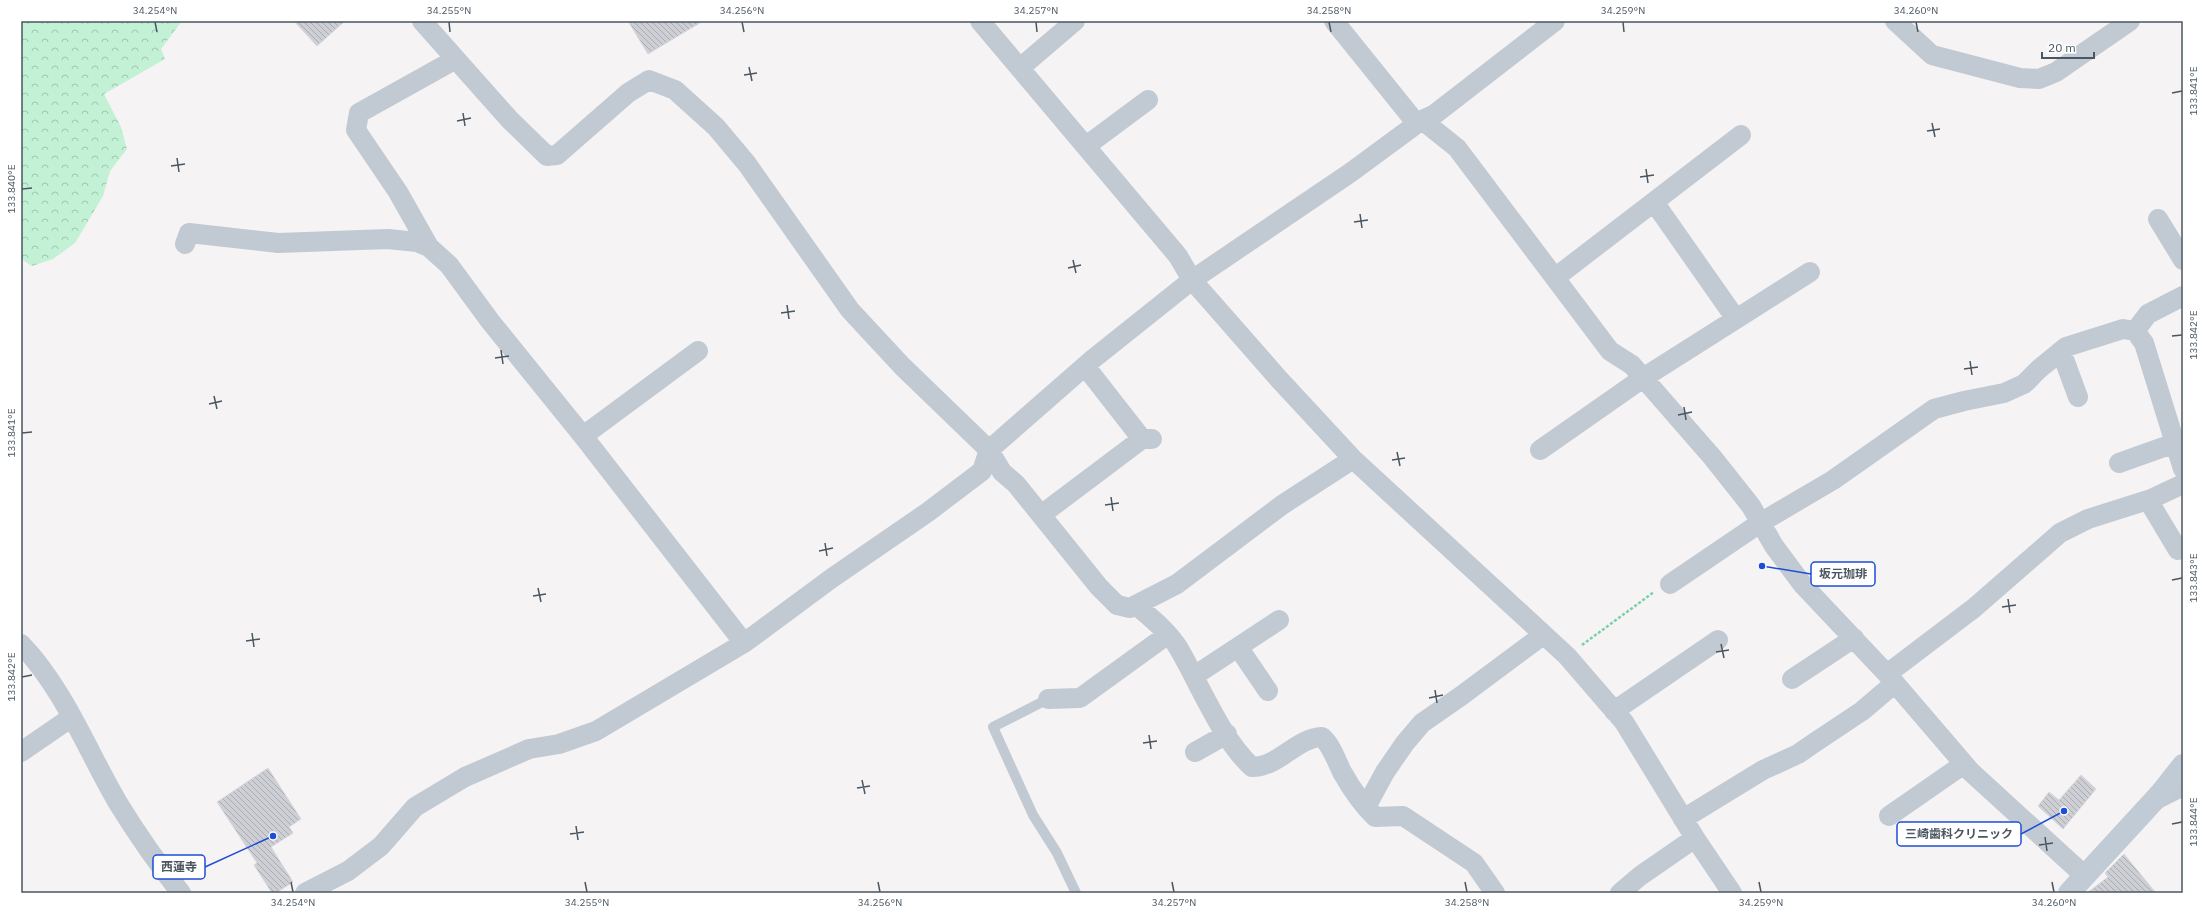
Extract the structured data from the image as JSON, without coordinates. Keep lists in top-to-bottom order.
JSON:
{
  "places": ["坂元珈琲", "三崎歯科クリニック", "西蓮寺"],
  "scale_bar": "20 m",
  "coordinates": [
    "34.254°N",
    "34.255°N",
    "34.256°N",
    "34.257°N",
    "34.258°N",
    "34.259°N",
    "34.260°N",
    "133.841°E",
    "133.840°E",
    "133.842°E",
    "133.843°E",
    "133.844°E"
  ]
}
